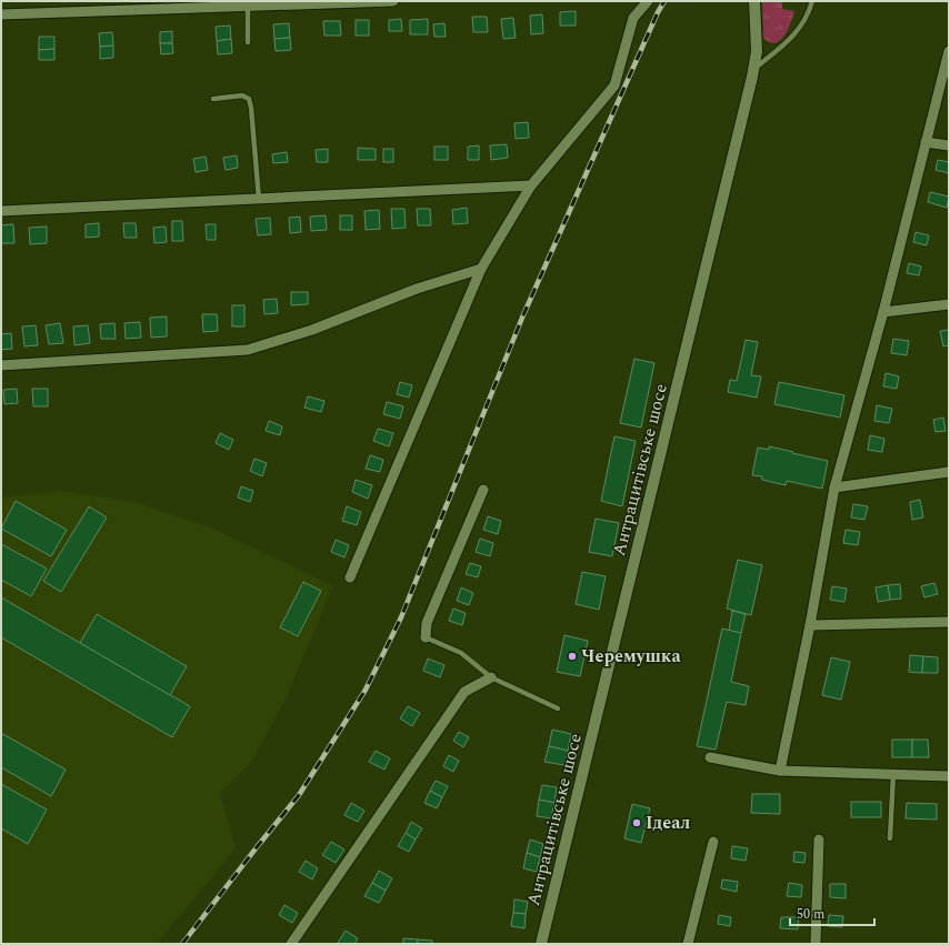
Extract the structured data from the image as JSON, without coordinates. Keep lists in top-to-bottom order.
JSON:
{
  "streets": {
    "main road": ["Антрацитівське шосе"]
  },
  "places": ["Черемушка", "Ідеал"],
  "scale_bar": "50 m"
}
